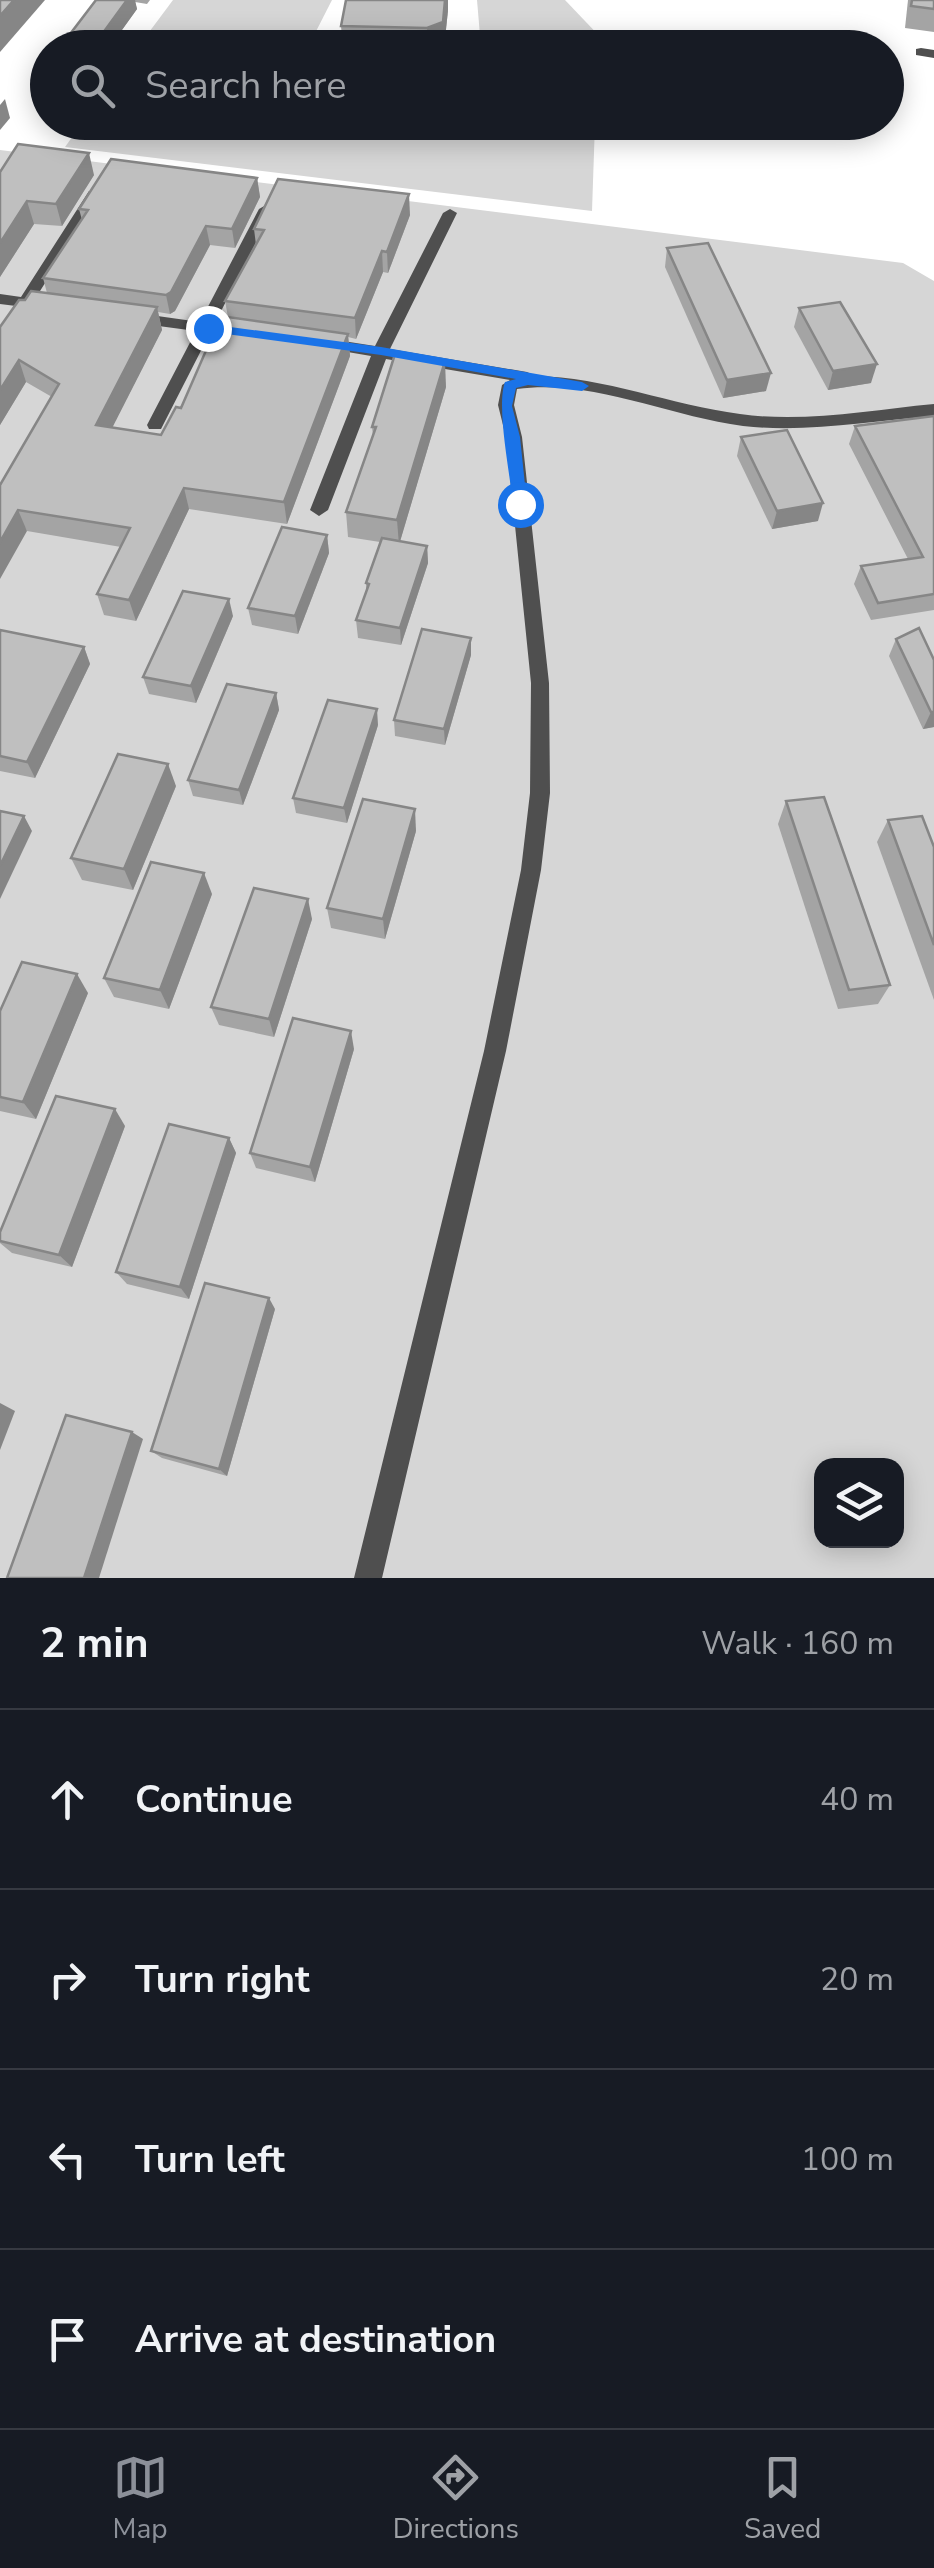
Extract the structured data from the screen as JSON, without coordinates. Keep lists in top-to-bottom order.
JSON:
{
  "page": {
    "search": "Search here",
    "heading": ["2 min", "Walk · 160 m"],
    "list": [
      ["Continue", "40 m"],
      ["Turn right", "20 m"],
      ["Turn left", "100 m"],
      "Arrive at destination"
    ],
    "nav": ["Map", "Directions", "Saved"]
  }
}
